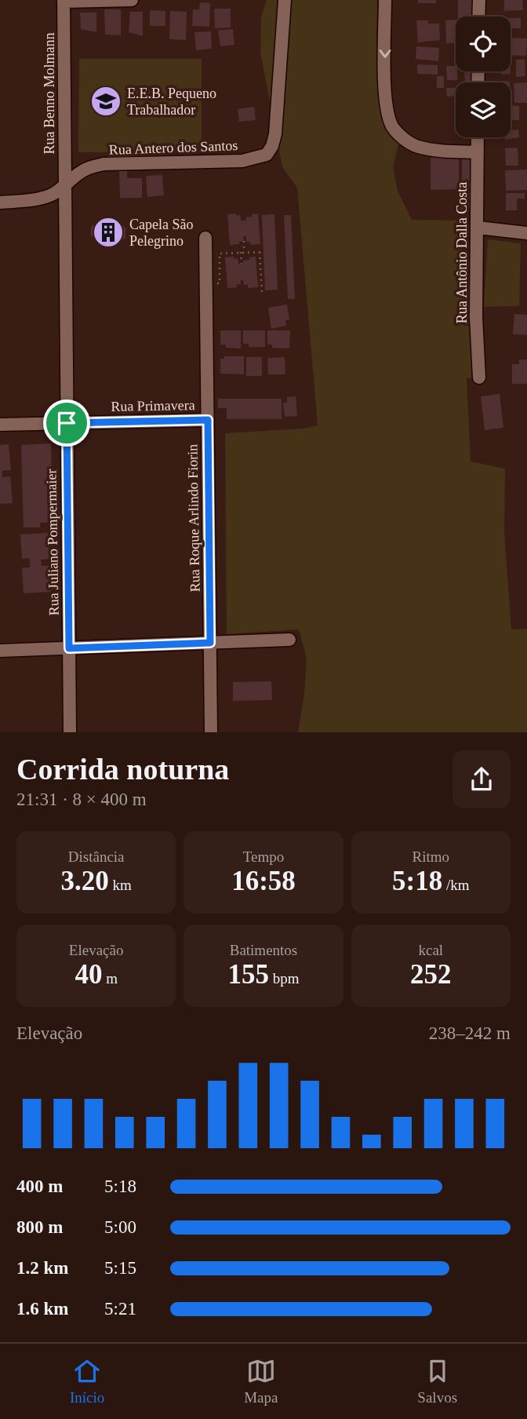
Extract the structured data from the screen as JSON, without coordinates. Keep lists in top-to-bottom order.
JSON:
{
  "streets": {
    "street": [
      "Rua Benno Molmann",
      "Rua Antero dos Santos",
      "Rua Antônio Dalla Costa",
      "Rua Primavera",
      "Rua Roque Arlindo Fiorin",
      "Rua Juliano Pompermaier"
    ]
  },
  "crossings": [
    ["Rua Benno Molmann", "Rua Antero dos Santos"],
    ["Rua Benno Molmann", "Rua Juliano Pompermaier"],
    ["Rua Antero dos Santos", "Rua Juliano Pompermaier"],
    ["Rua Primavera", "Rua Roque Arlindo Fiorin"],
    ["Rua Primavera", "Rua Juliano Pompermaier"]
  ],
  "places": {
    "school or university": ["E.E.B. Pequeno Trabalhador"],
    "building": ["Capela São Pelegrino"]
  },
  "page": {
    "heading": ["Corrida noturna", "21:31 · 8 × 400 m"],
    "stats": [
      ["Distância", "3.20 km"],
      ["Tempo", "16:58"],
      ["Ritmo", "5:18 /km"],
      ["Elevação", "40 m"],
      ["Batimentos", "155 bpm"],
      ["kcal", "252"]
    ],
    "chart": ["Elevação", "238–242 m"],
    "list": [
      {
        "name": "400 m",
        "note": "5:18"
      },
      {
        "name": "800 m",
        "note": "5:00"
      },
      {
        "name": "1.2 km",
        "note": "5:15"
      },
      {
        "name": "1.6 km",
        "note": "5:21"
      }
    ],
    "tabs": ["Início", "Mapa", "Salvos"]
  }
}
